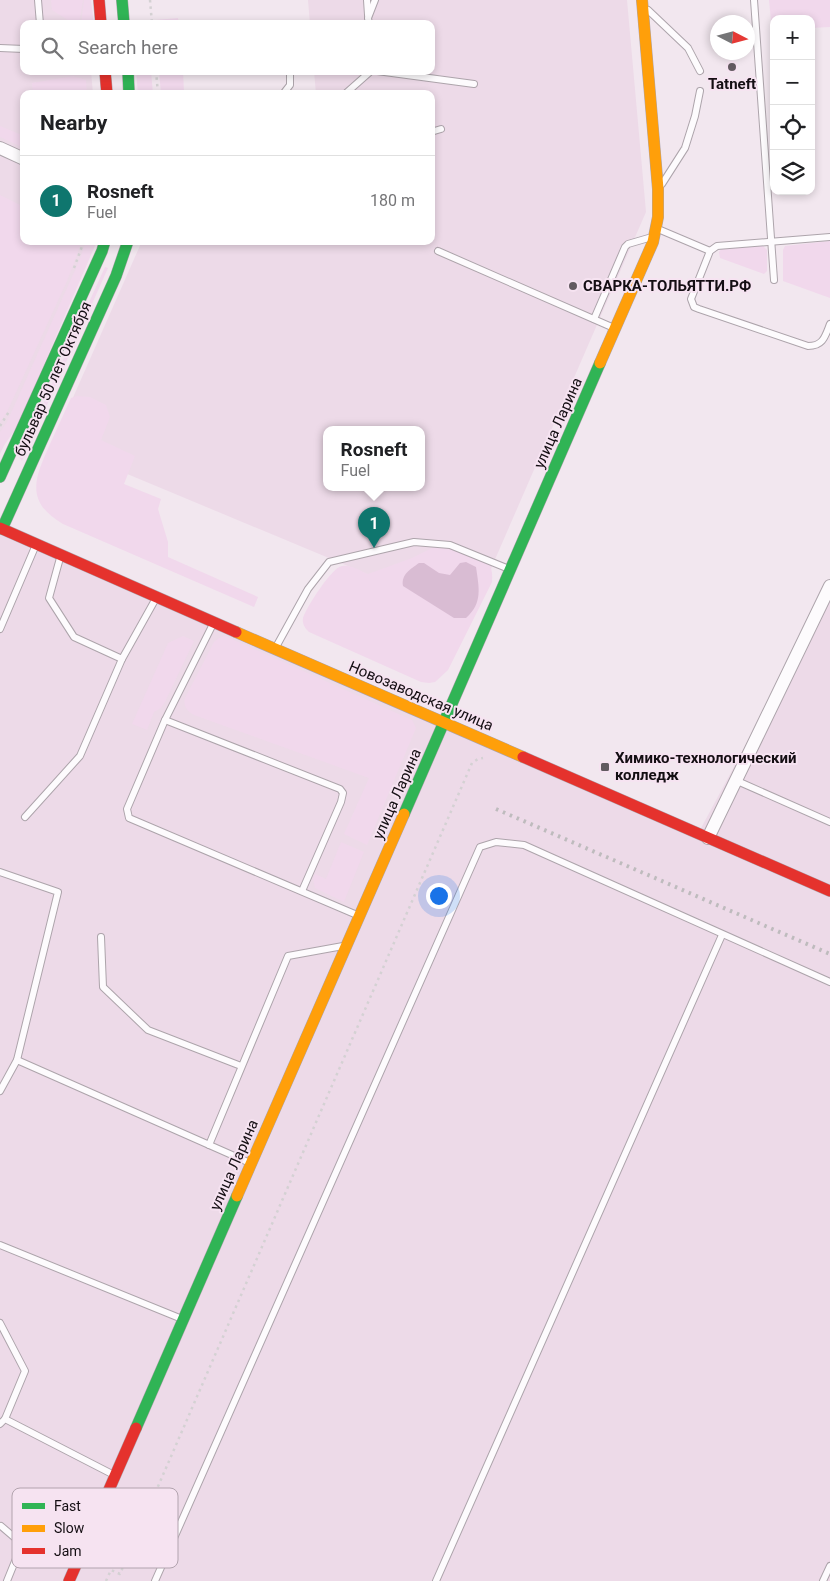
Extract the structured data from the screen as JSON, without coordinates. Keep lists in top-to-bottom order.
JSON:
{
  "streets": {
    "main road": ["бульвар 50 лет Октября", "улица Ларина", "Новозаводская улица"]
  },
  "crossings": [
    ["бульвар 50 лет Октября", "Новозаводская улица"],
    ["улица Ларина", "Новозаводская улица"]
  ],
  "places": {
    "other": ["Tatneft", "СВАРКА-ТОЛЬЯТТИ.РФ"],
    "transit": ["Химико-технологический колледж"]
  },
  "legend": ["Fast", "Slow", "Jam"],
  "north": "right",
  "page": {
    "map_buttons": ["+", "−"],
    "search": "Search here",
    "heading": "Nearby",
    "list": [
      {
        "mark": "1",
        "name": "Rosneft",
        "note": "Fuel",
        "value": "180 m"
      }
    ],
    "popup": ["Rosneft", "Fuel"],
    "pins": "1"
  }
}
